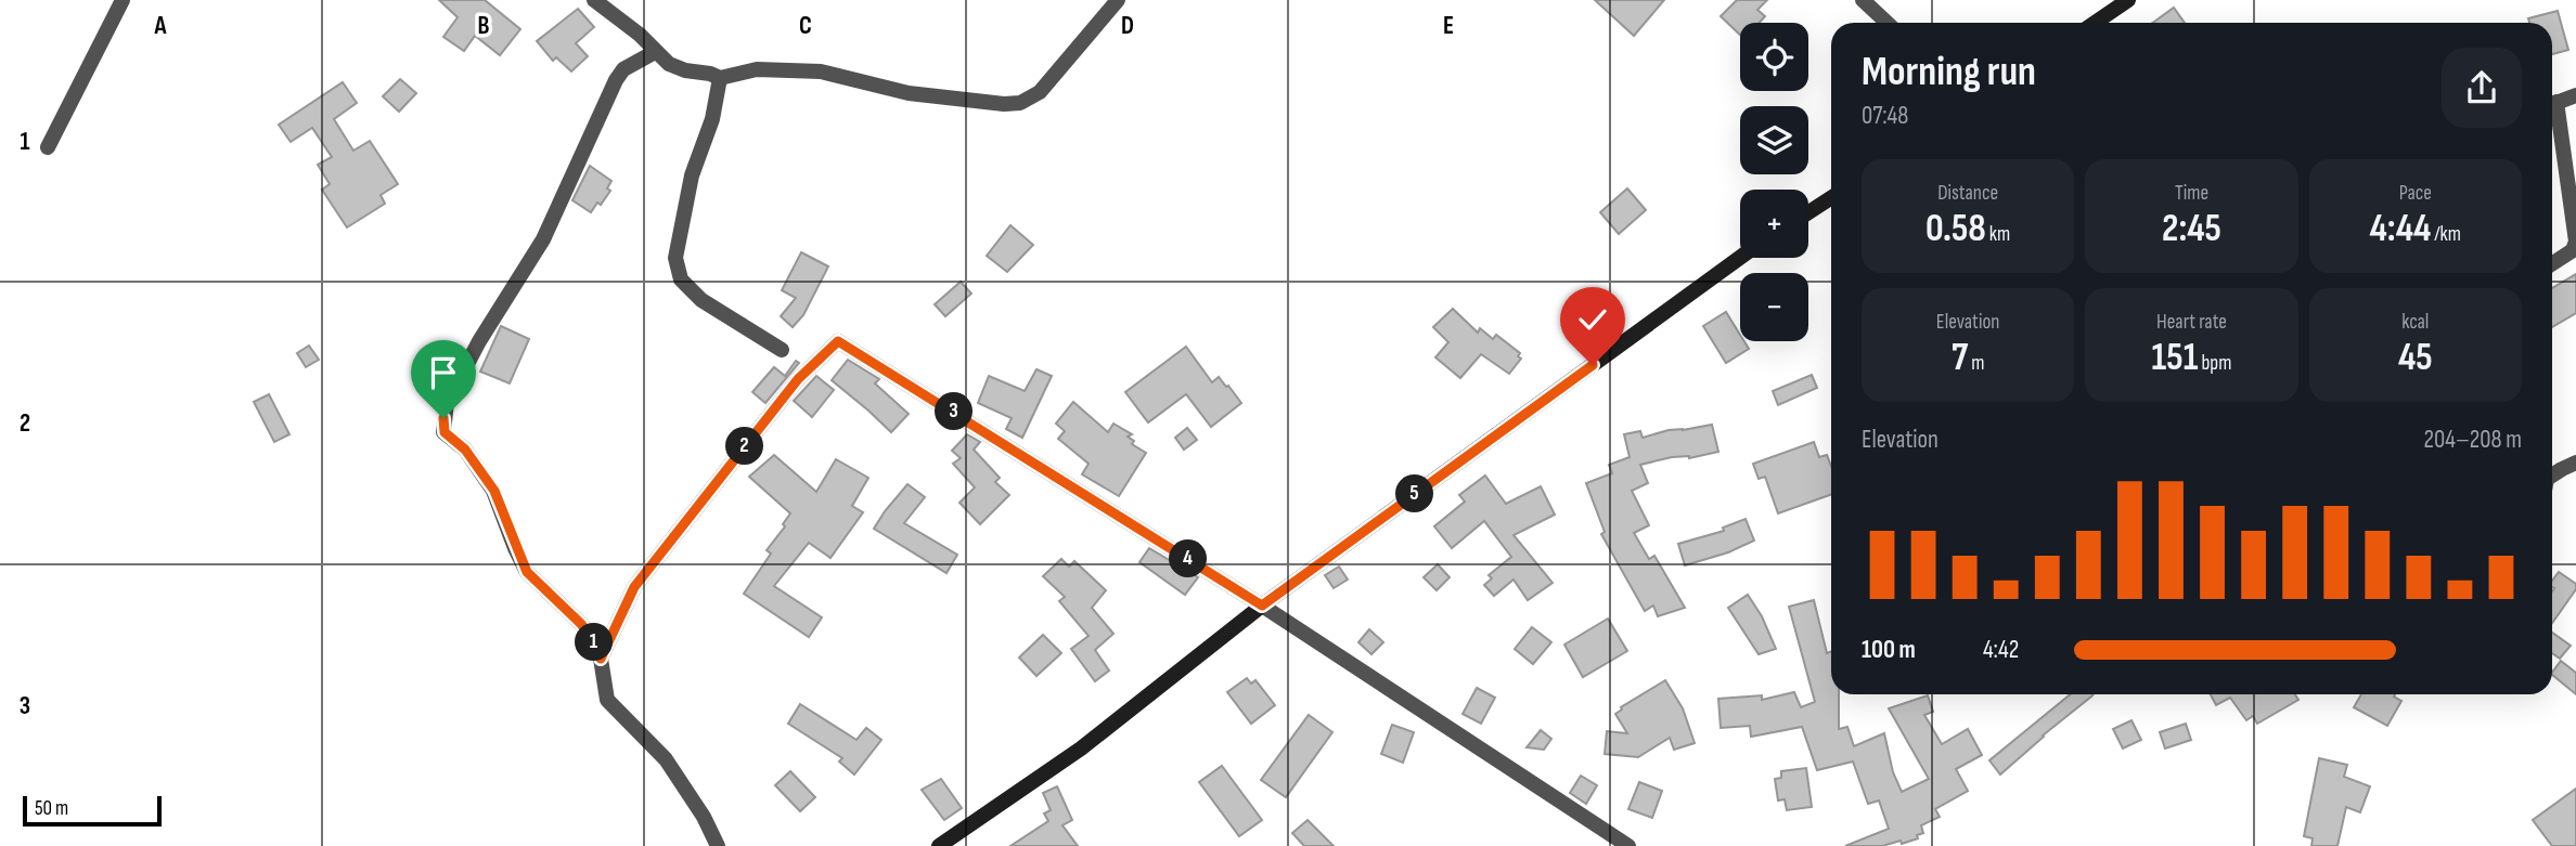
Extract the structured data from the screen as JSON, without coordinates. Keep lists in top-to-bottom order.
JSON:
{
  "scale_bar": "50 m",
  "page": {
    "map_buttons": ["+", "−"],
    "heading": ["Morning run", "07:48"],
    "stats": [
      ["Distance", "0.58 km"],
      ["Time", "2:45"],
      ["Pace", "4:44 /km"],
      ["Elevation", "7 m"],
      ["Heart rate", "151 bpm"],
      ["kcal", "45"]
    ],
    "pins": [
      "3",
      "2",
      "5",
      "4",
      "1"
    ],
    "chart": ["Elevation", "204–208 m"],
    "list": [
      {
        "name": "100 m",
        "note": "4:42"
      }
    ],
    "scale": "50 m"
  },
  "grid": {
    "columns": [
      "A",
      "B",
      "C",
      "D",
      "E"
    ],
    "rows": ["1", "2", "3"]
  }
}
